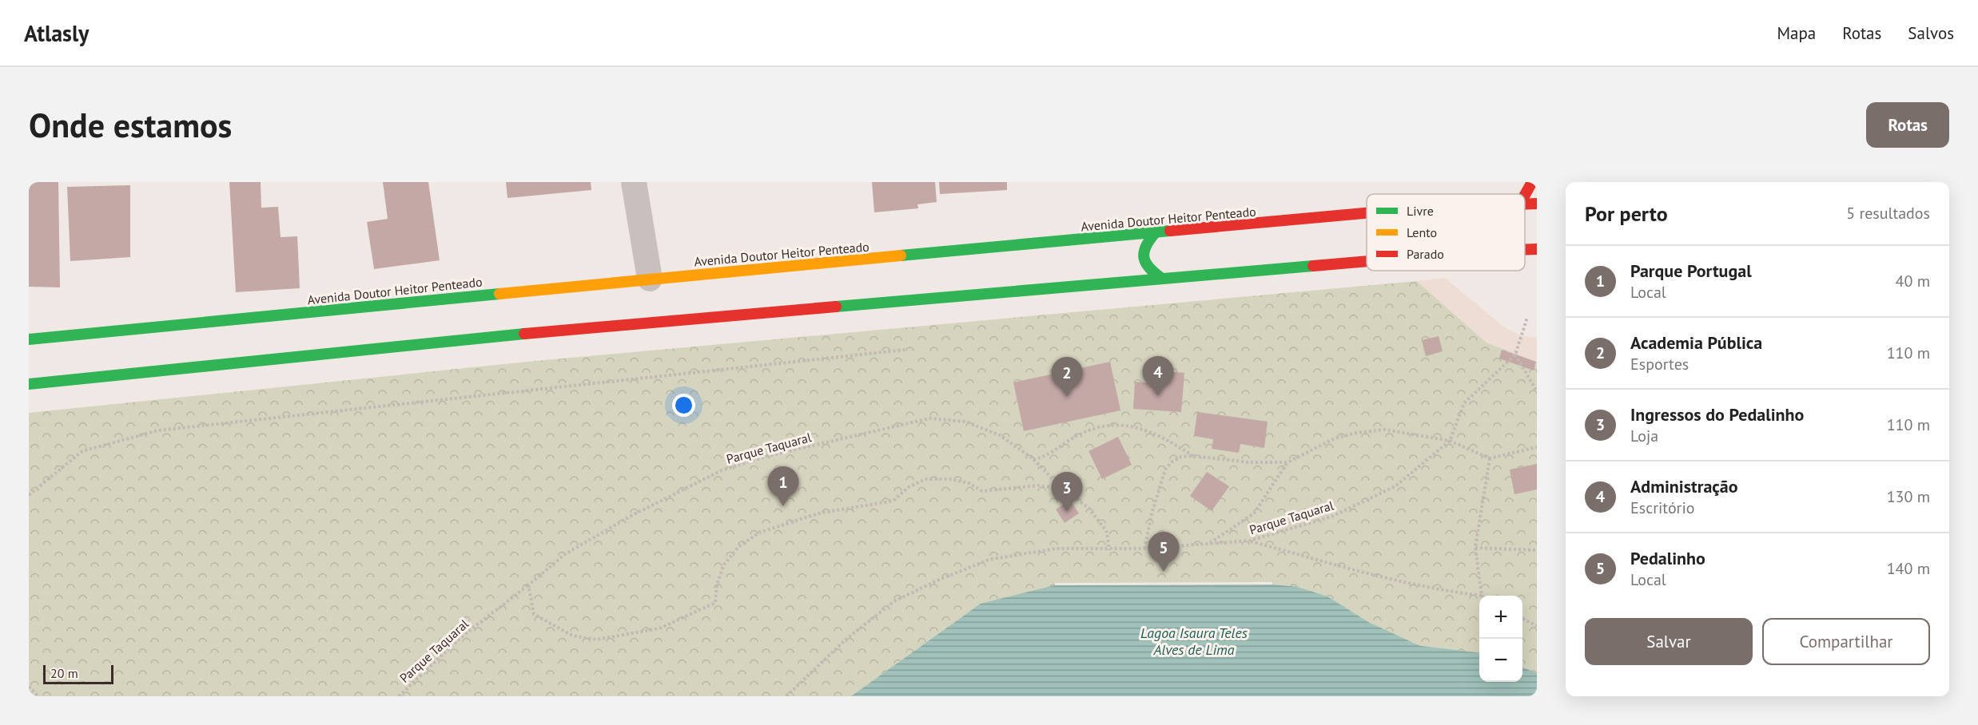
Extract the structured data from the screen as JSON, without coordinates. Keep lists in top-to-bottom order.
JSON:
{
  "streets": {
    "main road": ["Avenida Doutor Heitor Penteado"],
    "path": ["Parque Taquaral"]
  },
  "water": ["Lagoa Isaura Teles Alves de Lima"],
  "legend": ["Livre", "Lento", "Parado"],
  "scale_bar": "20 m",
  "page": {
    "header": "Atlasly",
    "nav": ["Mapa", "Rotas", "Salvos"],
    "buttons": [
      "Rotas",
      ["Salvar", "Compartilhar"]
    ],
    "title": "Onde estamos",
    "heading": ["Por perto", "5 resultados"],
    "list": [
      {
        "mark": "1",
        "name": "Parque Portugal",
        "note": "Local",
        "value": "40 m"
      },
      {
        "mark": "2",
        "name": "Academia Pública",
        "note": "Esportes",
        "value": "110 m"
      },
      {
        "mark": "3",
        "name": "Ingressos do Pedalinho",
        "note": "Loja",
        "value": "110 m"
      },
      {
        "mark": "4",
        "name": "Administração",
        "note": "Escritório",
        "value": "130 m"
      },
      {
        "mark": "5",
        "name": "Pedalinho",
        "note": "Local",
        "value": "140 m"
      }
    ],
    "pins": [
      "4",
      "2",
      "1",
      "3",
      "5"
    ],
    "map_buttons": ["+", "−"],
    "scale": "20 m"
  }
}
